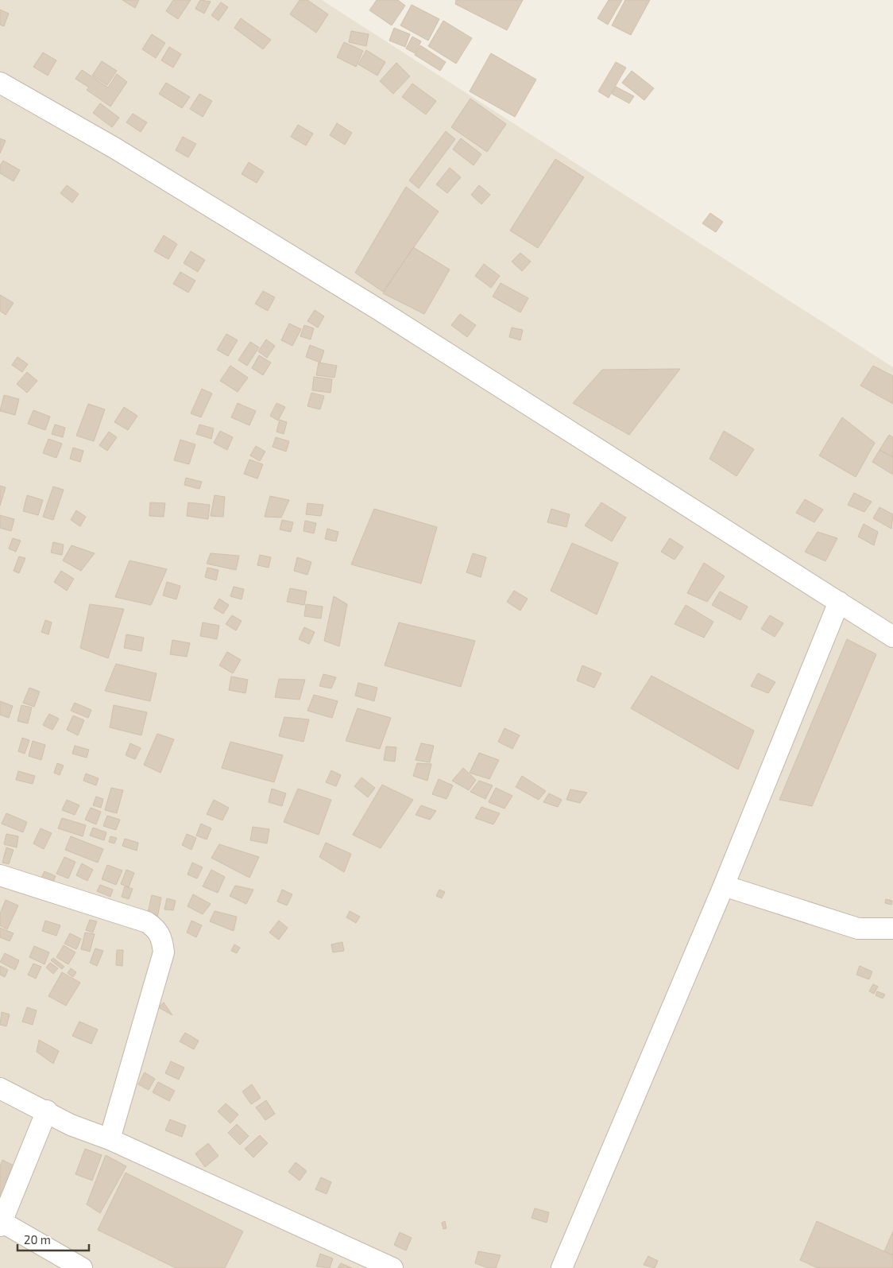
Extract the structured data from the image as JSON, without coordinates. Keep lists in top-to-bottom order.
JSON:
{
  "scale_bar": "20 m"
}
